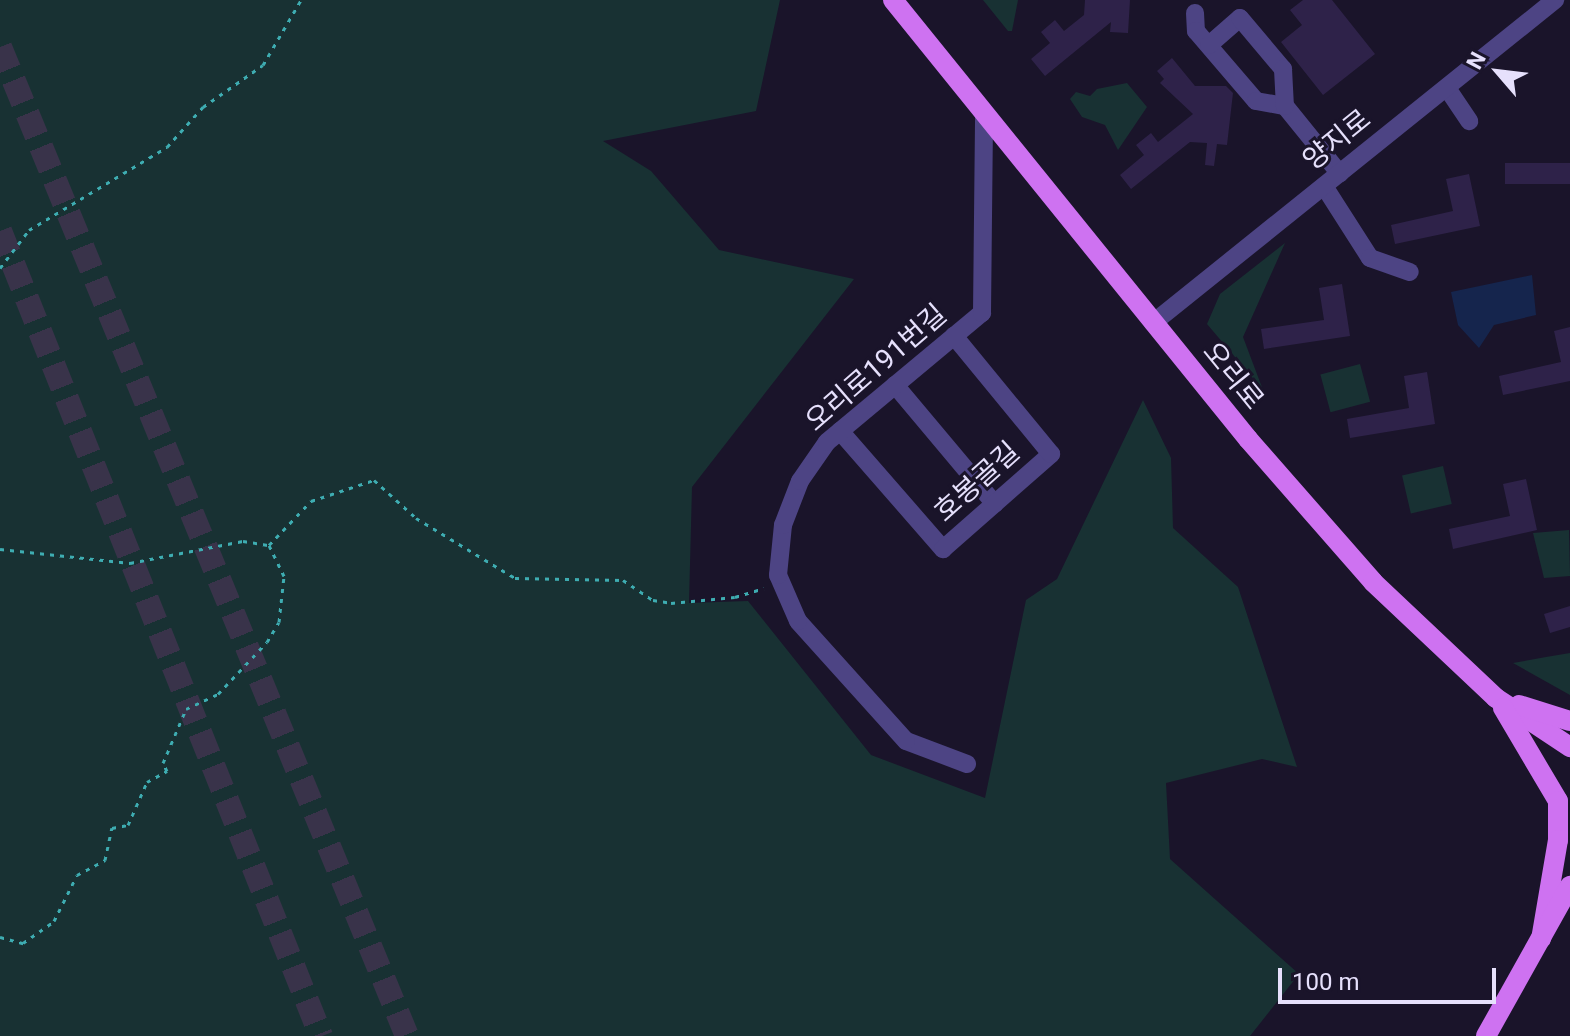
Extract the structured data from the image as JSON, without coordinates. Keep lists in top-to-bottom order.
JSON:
{
  "streets": {
    "main road": ["오리로"],
    "street": ["양지로", "오리로191번길", "호봉골길"]
  },
  "crossings": [
    ["양지로", "오리로"],
    ["오리로191번길", "오리로"],
    ["오리로191번길", "호봉골길"]
  ],
  "scale_bar": "100 m",
  "north": "top left"
}
